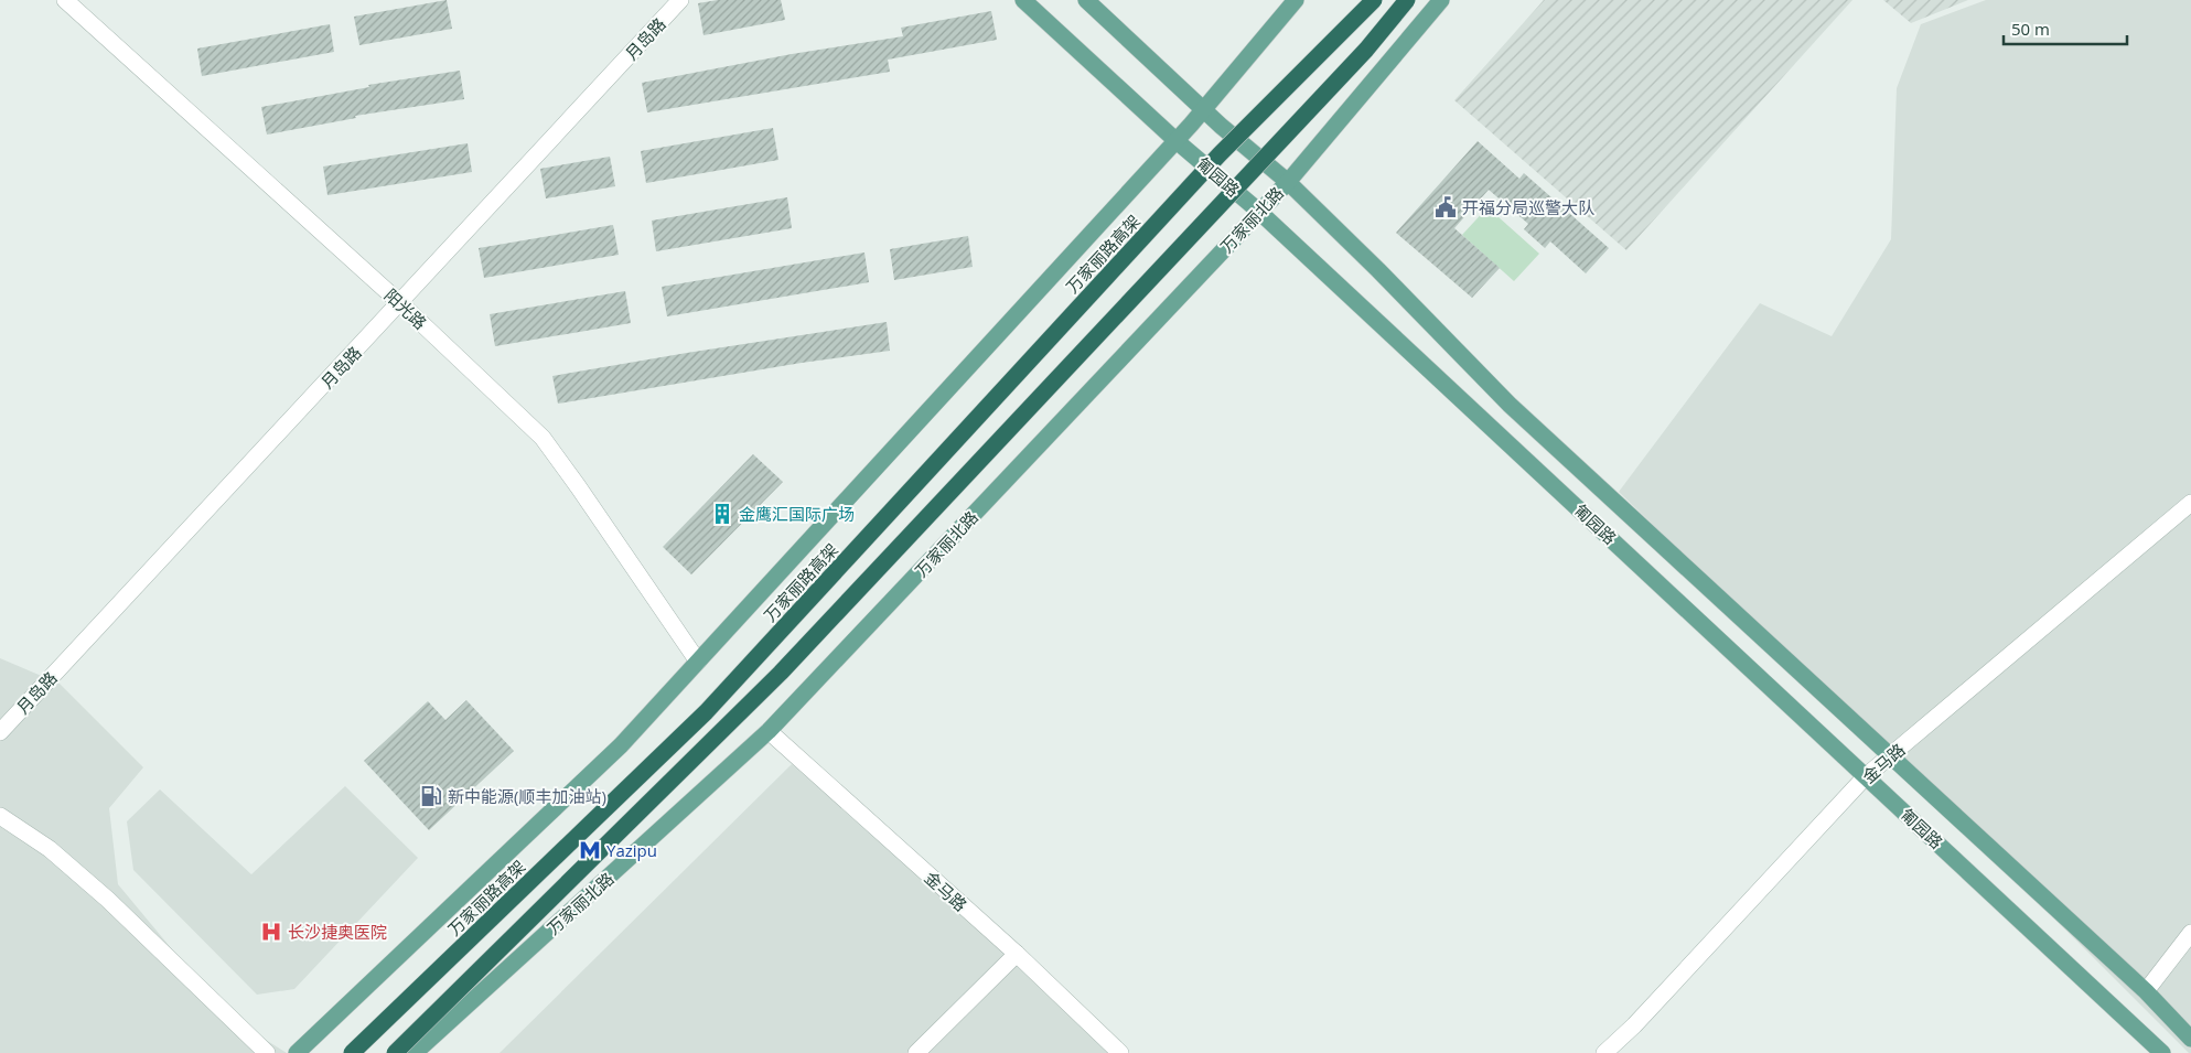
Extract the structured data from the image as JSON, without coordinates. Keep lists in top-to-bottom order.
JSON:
{
  "streets": {
    "highway": ["万家丽路高架"],
    "main road": ["匍园路", "万家丽北路"],
    "street": ["月岛路", "阳光路", "金马路"]
  },
  "crossings": [
    ["月岛路", "阳光路"],
    ["匍园路", "万家丽北路"],
    ["匍园路", "金马路"],
    ["万家丽北路", "金马路"]
  ],
  "places": {
    "public building": ["开福分局巡警大队"],
    "building": ["金鹰汇国际广场"],
    "fuel station": ["新中能源(顺丰加油站)"],
    "metro station": ["Yazipu"],
    "hospital": ["长沙捷奥医院"]
  },
  "scale_bar": "50 m"
}
